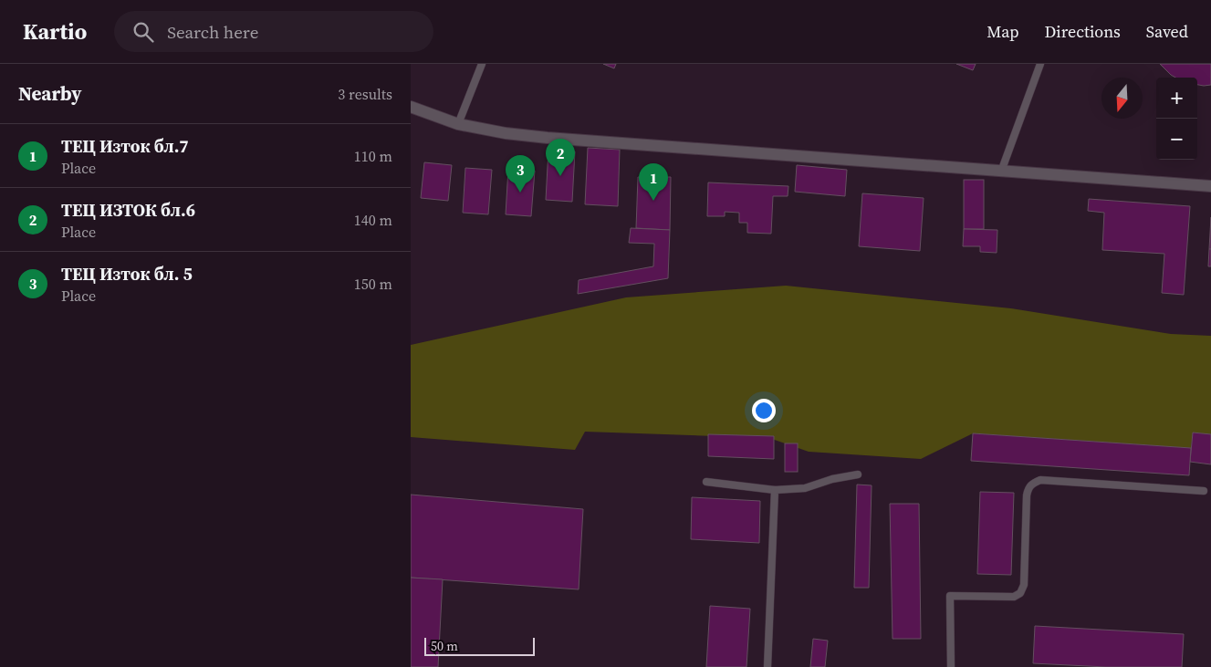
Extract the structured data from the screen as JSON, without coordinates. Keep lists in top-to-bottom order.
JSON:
{
  "scale_bar": "50 m",
  "north": "bottom",
  "page": {
    "header": "Kartio",
    "search": "Search here",
    "nav": ["Map", "Directions", "Saved"],
    "heading": ["Nearby", "3 results"],
    "map_buttons": ["+", "−"],
    "list": [
      {
        "mark": "1",
        "name": "ТЕЦ Изток бл.7",
        "note": "Place",
        "value": "110 m"
      },
      {
        "mark": "2",
        "name": "ТЕЦ ИЗТОК бл.6",
        "note": "Place",
        "value": "140 m"
      },
      {
        "mark": "3",
        "name": "ТЕЦ Изток бл. 5",
        "note": "Place",
        "value": "150 m"
      }
    ],
    "pins": ["2", "3", "1"],
    "scale": "50 m"
  }
}
